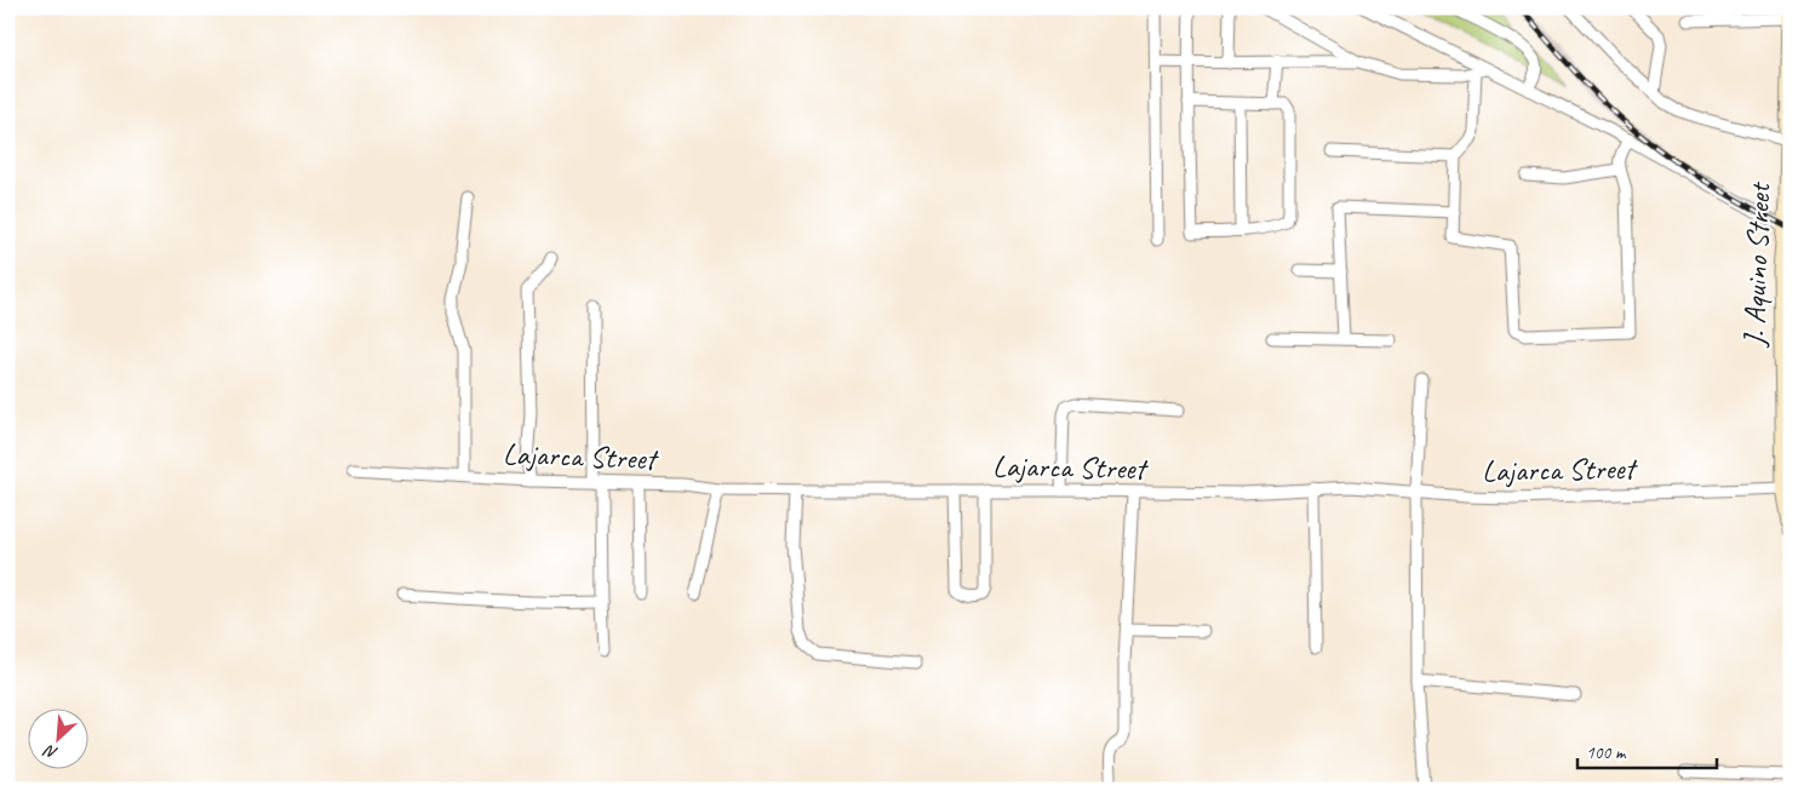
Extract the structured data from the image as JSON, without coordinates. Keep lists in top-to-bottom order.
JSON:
{
  "streets": {
    "street": ["J. Aquino Street", "Lajarca Street"]
  },
  "crossings": [
    ["J. Aquino Street", "Lajarca Street"]
  ],
  "scale_bar": "100 m",
  "north": "bottom left"
}
